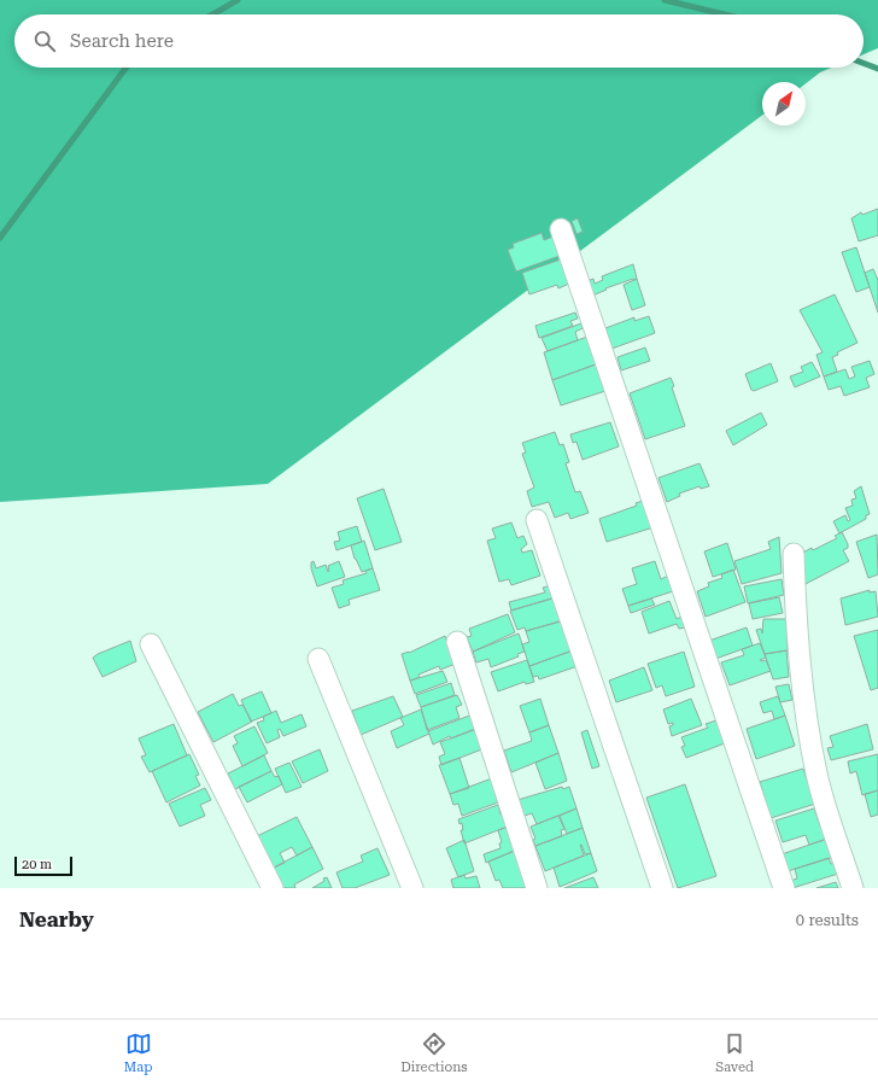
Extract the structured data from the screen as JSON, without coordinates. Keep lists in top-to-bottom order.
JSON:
{
  "scale_bar": "20 m",
  "north": "top right",
  "page": {
    "search": "Search here",
    "scale": "20 m",
    "heading": ["Nearby", "0 results"],
    "nav": ["Map", "Directions", "Saved"]
  }
}
